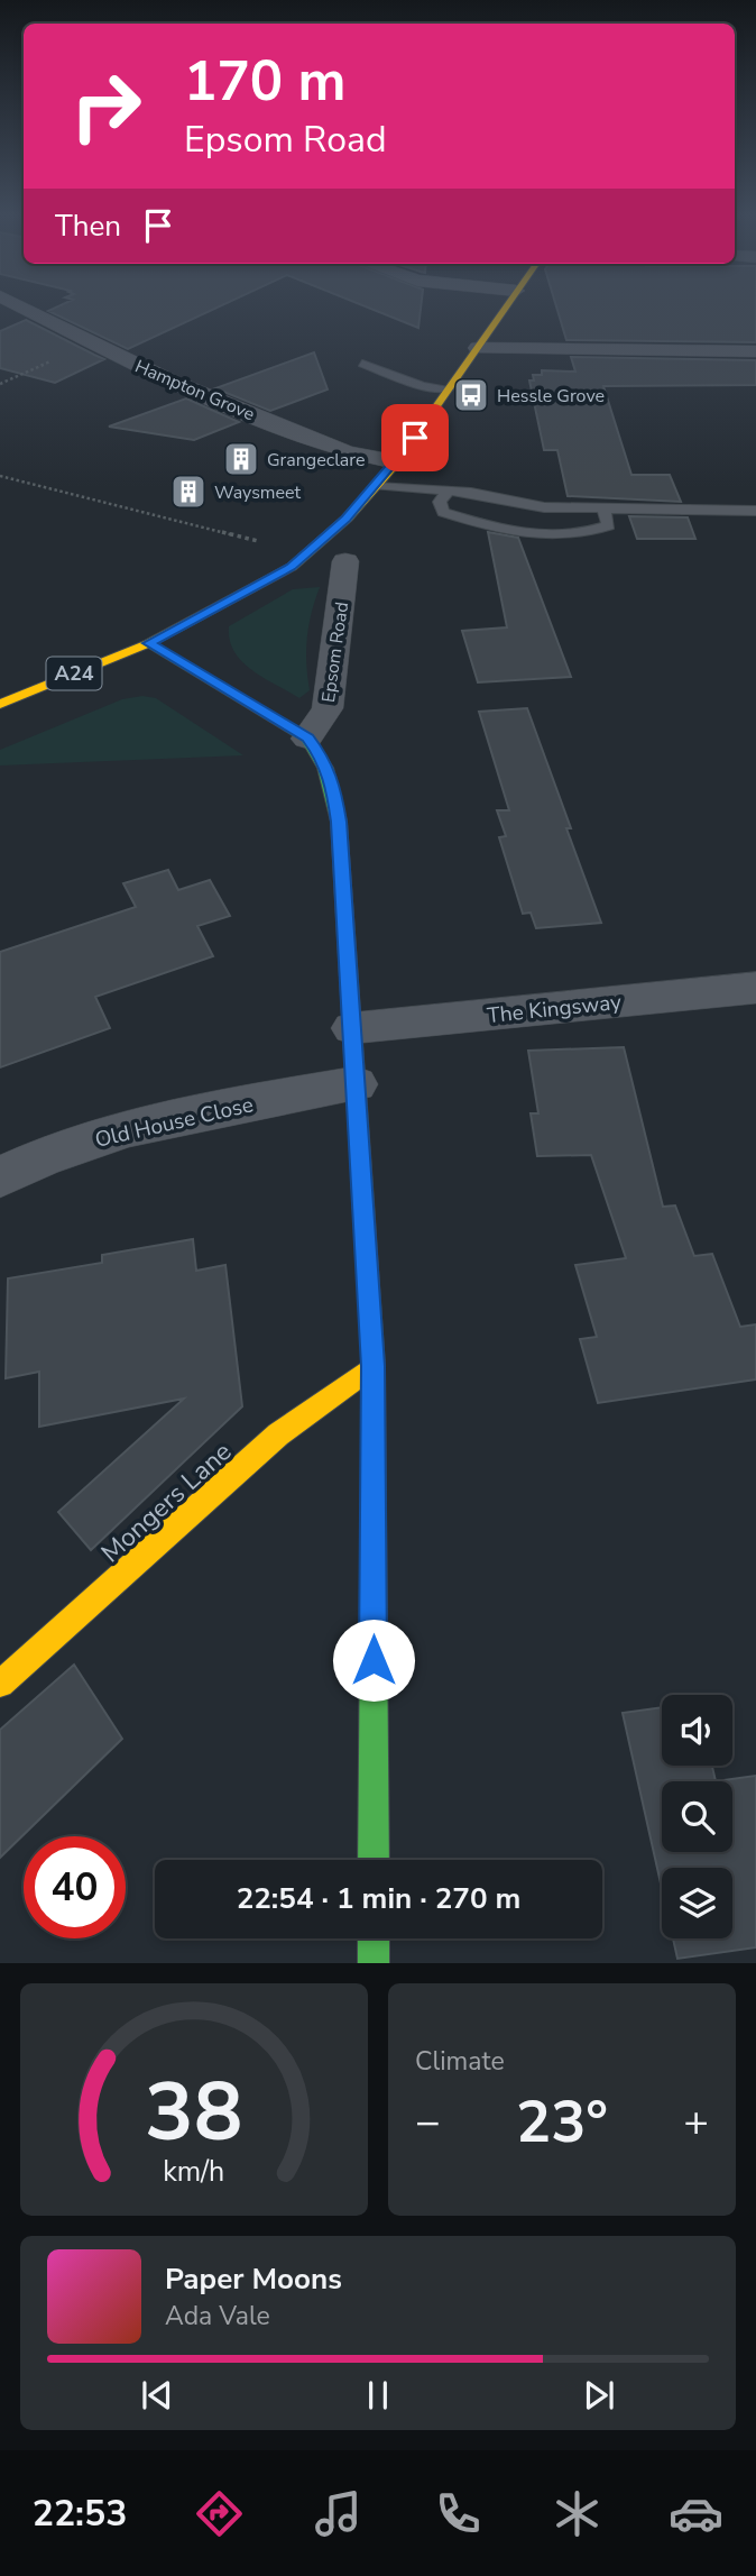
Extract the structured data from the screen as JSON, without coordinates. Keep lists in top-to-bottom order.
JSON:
{
  "streets": {
    "main road": ["A24", "Mongers Lane"],
    "street": [
      "Hampton Grove",
      "Epsom Road",
      "The Kingsway",
      "Old House Close"
    ]
  },
  "crossings": [
    ["Hampton Grove", "A24"]
  ],
  "places": {
    "bus stop": ["Hessle Grove"],
    "building": ["Grangeclare", "Waysmeet"]
  },
  "page": {
    "turn": ["170 m", "Epsom Road"],
    "then": "Then",
    "limit": "40",
    "trip": "22:54 · 1 min · 270 m",
    "tile": "Climate",
    "heat": ["−", "23°", "+"],
    "song": ["Paper Moons", "Ada Vale"],
    "tabs": "22:53",
    "gauge": ["38", "km/h"]
  }
}
